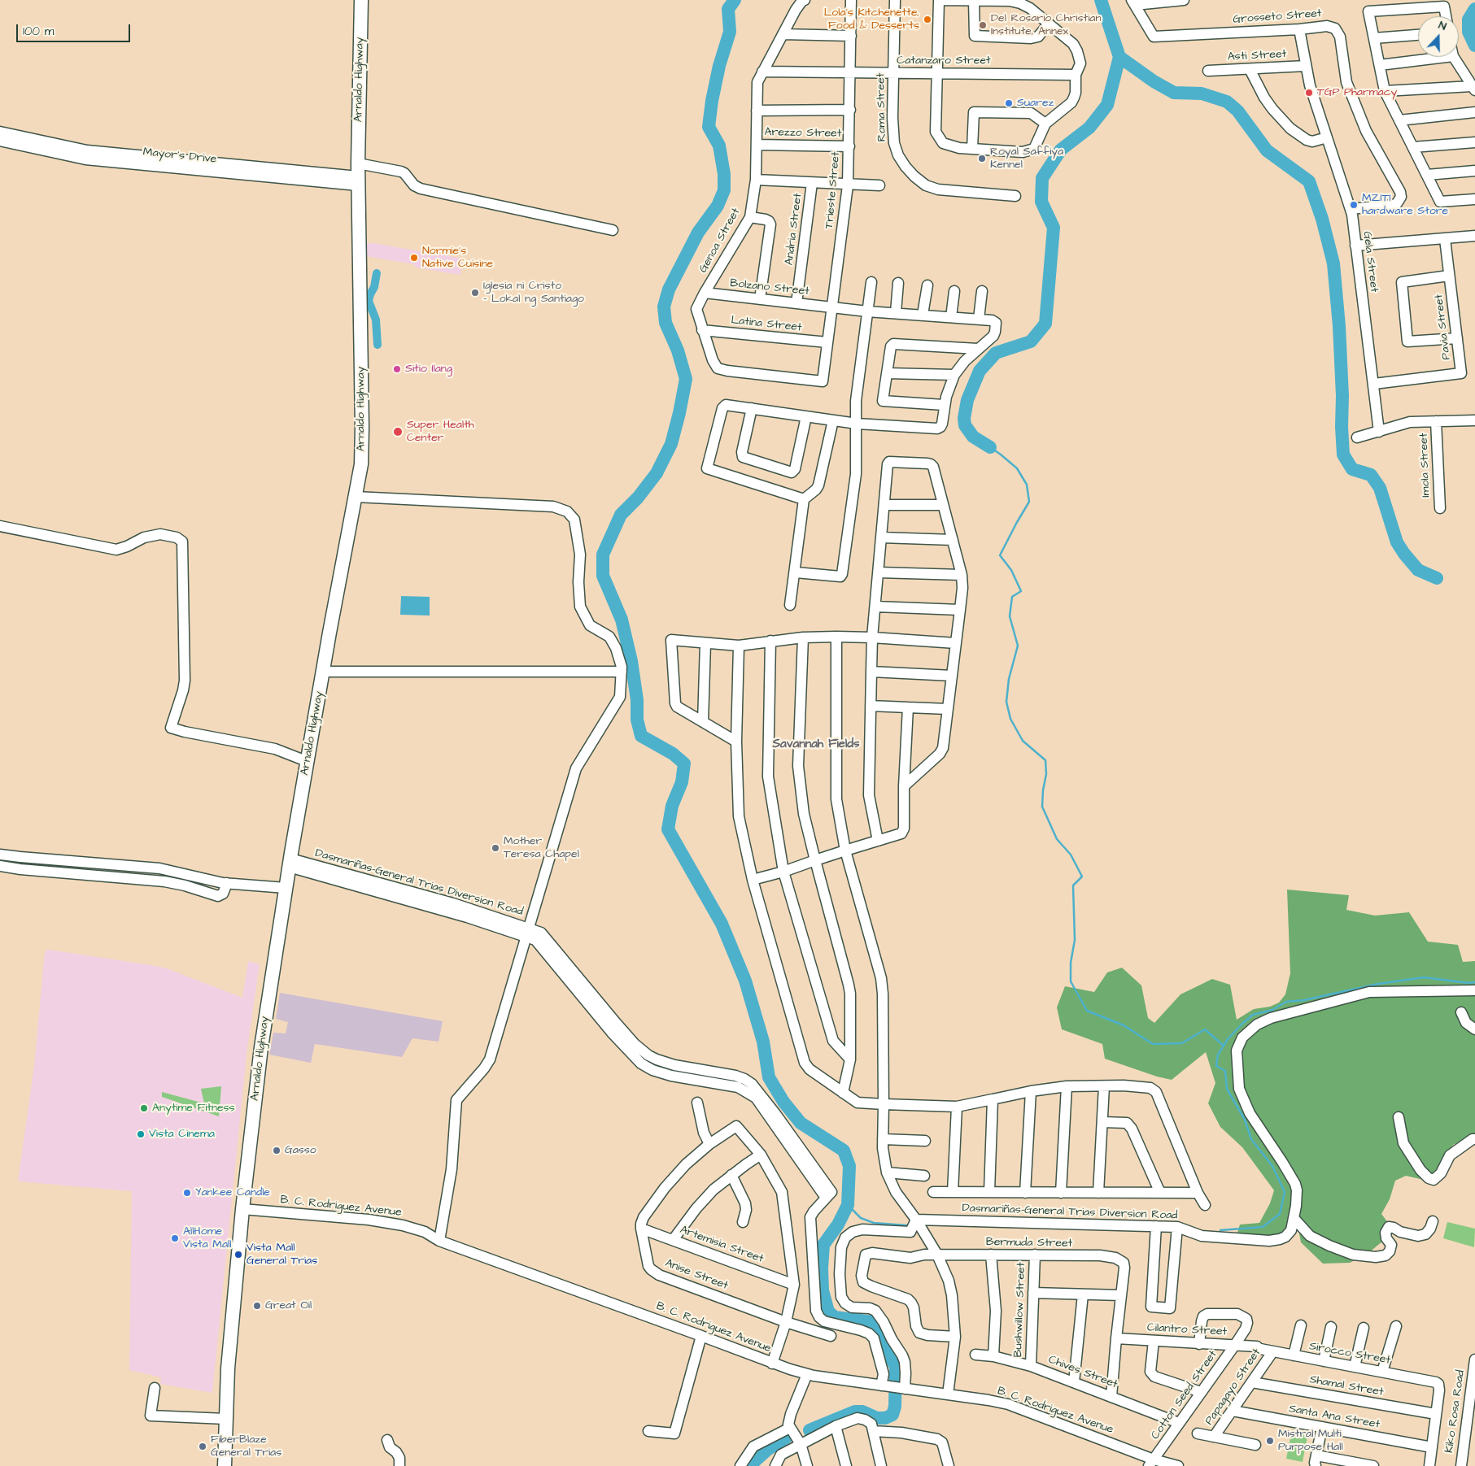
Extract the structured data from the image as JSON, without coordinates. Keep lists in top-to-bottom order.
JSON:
{
  "streets": {
    "main road": ["Arnaldo Highway"],
    "street": [
      "Grosseto Street",
      "Asti Street",
      "Catanzaro Street",
      "Roma Street",
      "Arezzo Street",
      "Mayor's Drive",
      "Trieste Street",
      "Andria Street",
      "Genoa Street",
      "Gela Street",
      "Bolzano Street",
      "Latina Street",
      "Pavia Street",
      "Imola Street",
      "Dasmariñas-General Trias Diversion Road",
      "B. C. Rodriguez Avenue",
      "Bermuda Street",
      "Artemisia Street",
      "Anise Street",
      "Bushwillow Street",
      "Cilantro Street",
      "Sirocco Street",
      "Chives Street",
      "Shamal Street",
      "Papagayo Street",
      "Cotton Seed Street",
      "Kiko Rosa Road",
      "Santa Ana Street"
    ]
  },
  "crossings": [
    ["Grosseto Street", "Gela Street"],
    ["Asti Street", "Gela Street"],
    ["Catanzaro Street", "Roma Street"],
    ["Catanzaro Street", "Trieste Street"],
    ["Catanzaro Street", "Genoa Street"],
    ["Arnaldo Highway", "Mayor's Drive"],
    ["Arnaldo Highway", "Dasmariñas-General Trias Diversion Road"],
    ["Arnaldo Highway", "B. C. Rodriguez Avenue"],
    ["Arezzo Street", "Trieste Street"],
    ["Arezzo Street", "Genoa Street"],
    ["Trieste Street", "Genoa Street"],
    ["Trieste Street", "Bolzano Street"],
    ["Trieste Street", "Latina Street"],
    ["Andria Street", "Bolzano Street"],
    ["Genoa Street", "Bolzano Street"],
    ["Genoa Street", "Latina Street"],
    ["Gela Street", "Pavia Street"],
    ["Dasmariñas-General Trias Diversion Road", "B. C. Rodriguez Avenue"],
    ["B. C. Rodriguez Avenue", "Cotton Seed Street"],
    ["Bermuda Street", "Bushwillow Street"],
    ["Artemisia Street", "Anise Street"],
    ["Bushwillow Street", "Chives Street"],
    ["Cilantro Street", "Sirocco Street"],
    ["Cilantro Street", "Cotton Seed Street"],
    ["Sirocco Street", "Shamal Street"],
    ["Sirocco Street", "Papagayo Street"],
    ["Chives Street", "Cotton Seed Street"],
    ["Shamal Street", "Papagayo Street"],
    ["Papagayo Street", "Santa Ana Street"]
  ],
  "districts": ["Savannah Fields"],
  "places": [
    "Lola's Kitchenette, Food & Desserts",
    "Del Rosario Christian Institute, Annex",
    "TGP Pharmacy",
    "Suarez",
    "Royal Saffiya Kennel",
    "MZITI hardware Store",
    "Normie's Native Cuisine",
    "Iglesia ni Cristo - Lokal ng Santiago",
    "Sitio Ilang",
    "Super Health Center",
    "Mother Teresa Chapel",
    "Anytime Fitness",
    "Vista Cinema",
    "Gasso",
    "Yankee Candle",
    "AllHome Vista Mall",
    "Vista Mall General Trias",
    "Great Oil",
    "Mistral Multi Purpose Hall",
    "FiberBlaze General Trias"
  ],
  "scale_bar": "100 m",
  "north": "top"
}
